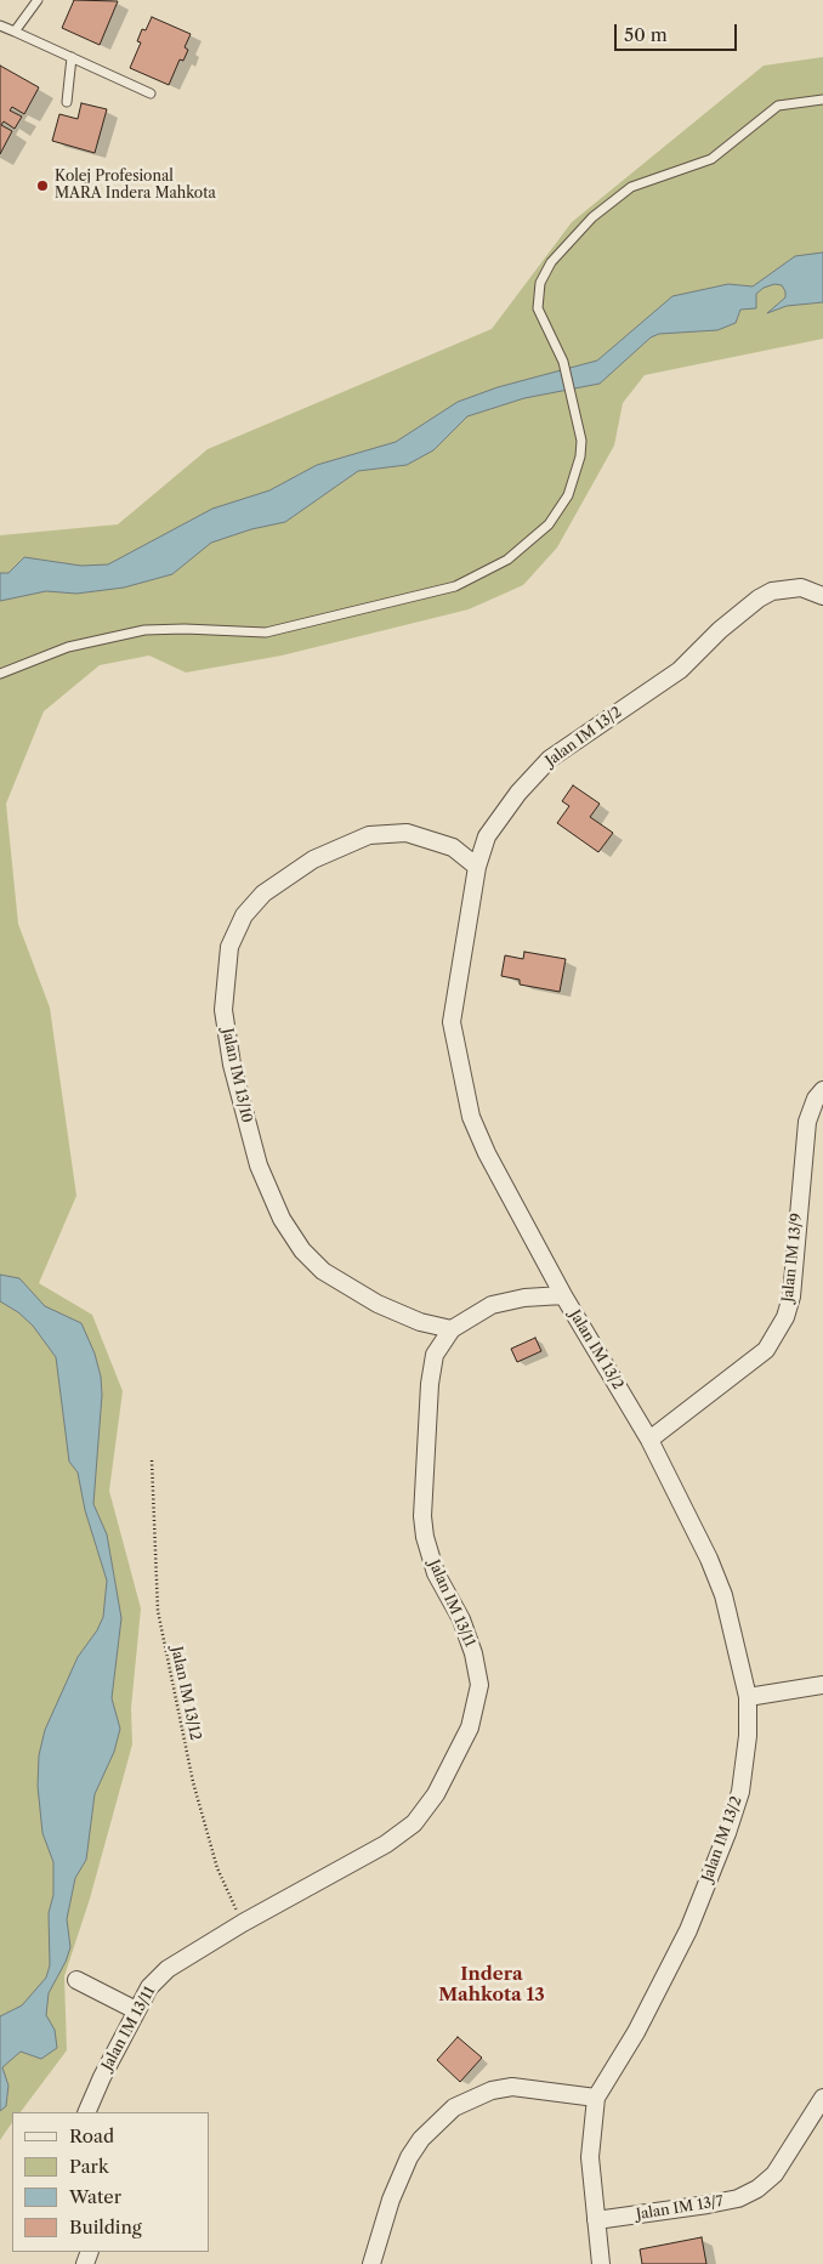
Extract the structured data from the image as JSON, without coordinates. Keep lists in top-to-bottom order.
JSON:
{
  "streets": {
    "street": [
      "Jalan IM 13/2",
      "Jalan IM 13/10",
      "Jalan IM 13/9",
      "Jalan IM 13/11",
      "Jalan IM 13/7"
    ],
    "path": ["Jalan IM 13/12"]
  },
  "crossings": [
    ["Jalan IM 13/2", "Jalan IM 13/10"],
    ["Jalan IM 13/2", "Jalan IM 13/9"],
    ["Jalan IM 13/2", "Jalan IM 13/11"],
    ["Jalan IM 13/2", "Jalan IM 13/7"],
    ["Jalan IM 13/10", "Jalan IM 13/11"],
    ["Jalan IM 13/11", "Jalan IM 13/12"]
  ],
  "districts": ["Indera Mahkota 13"],
  "places": ["Kolej Profesional MARA Indera Mahkota"],
  "legend": [
    "Road",
    "Park",
    "Water",
    "Building"
  ],
  "scale_bar": "50 m"
}
